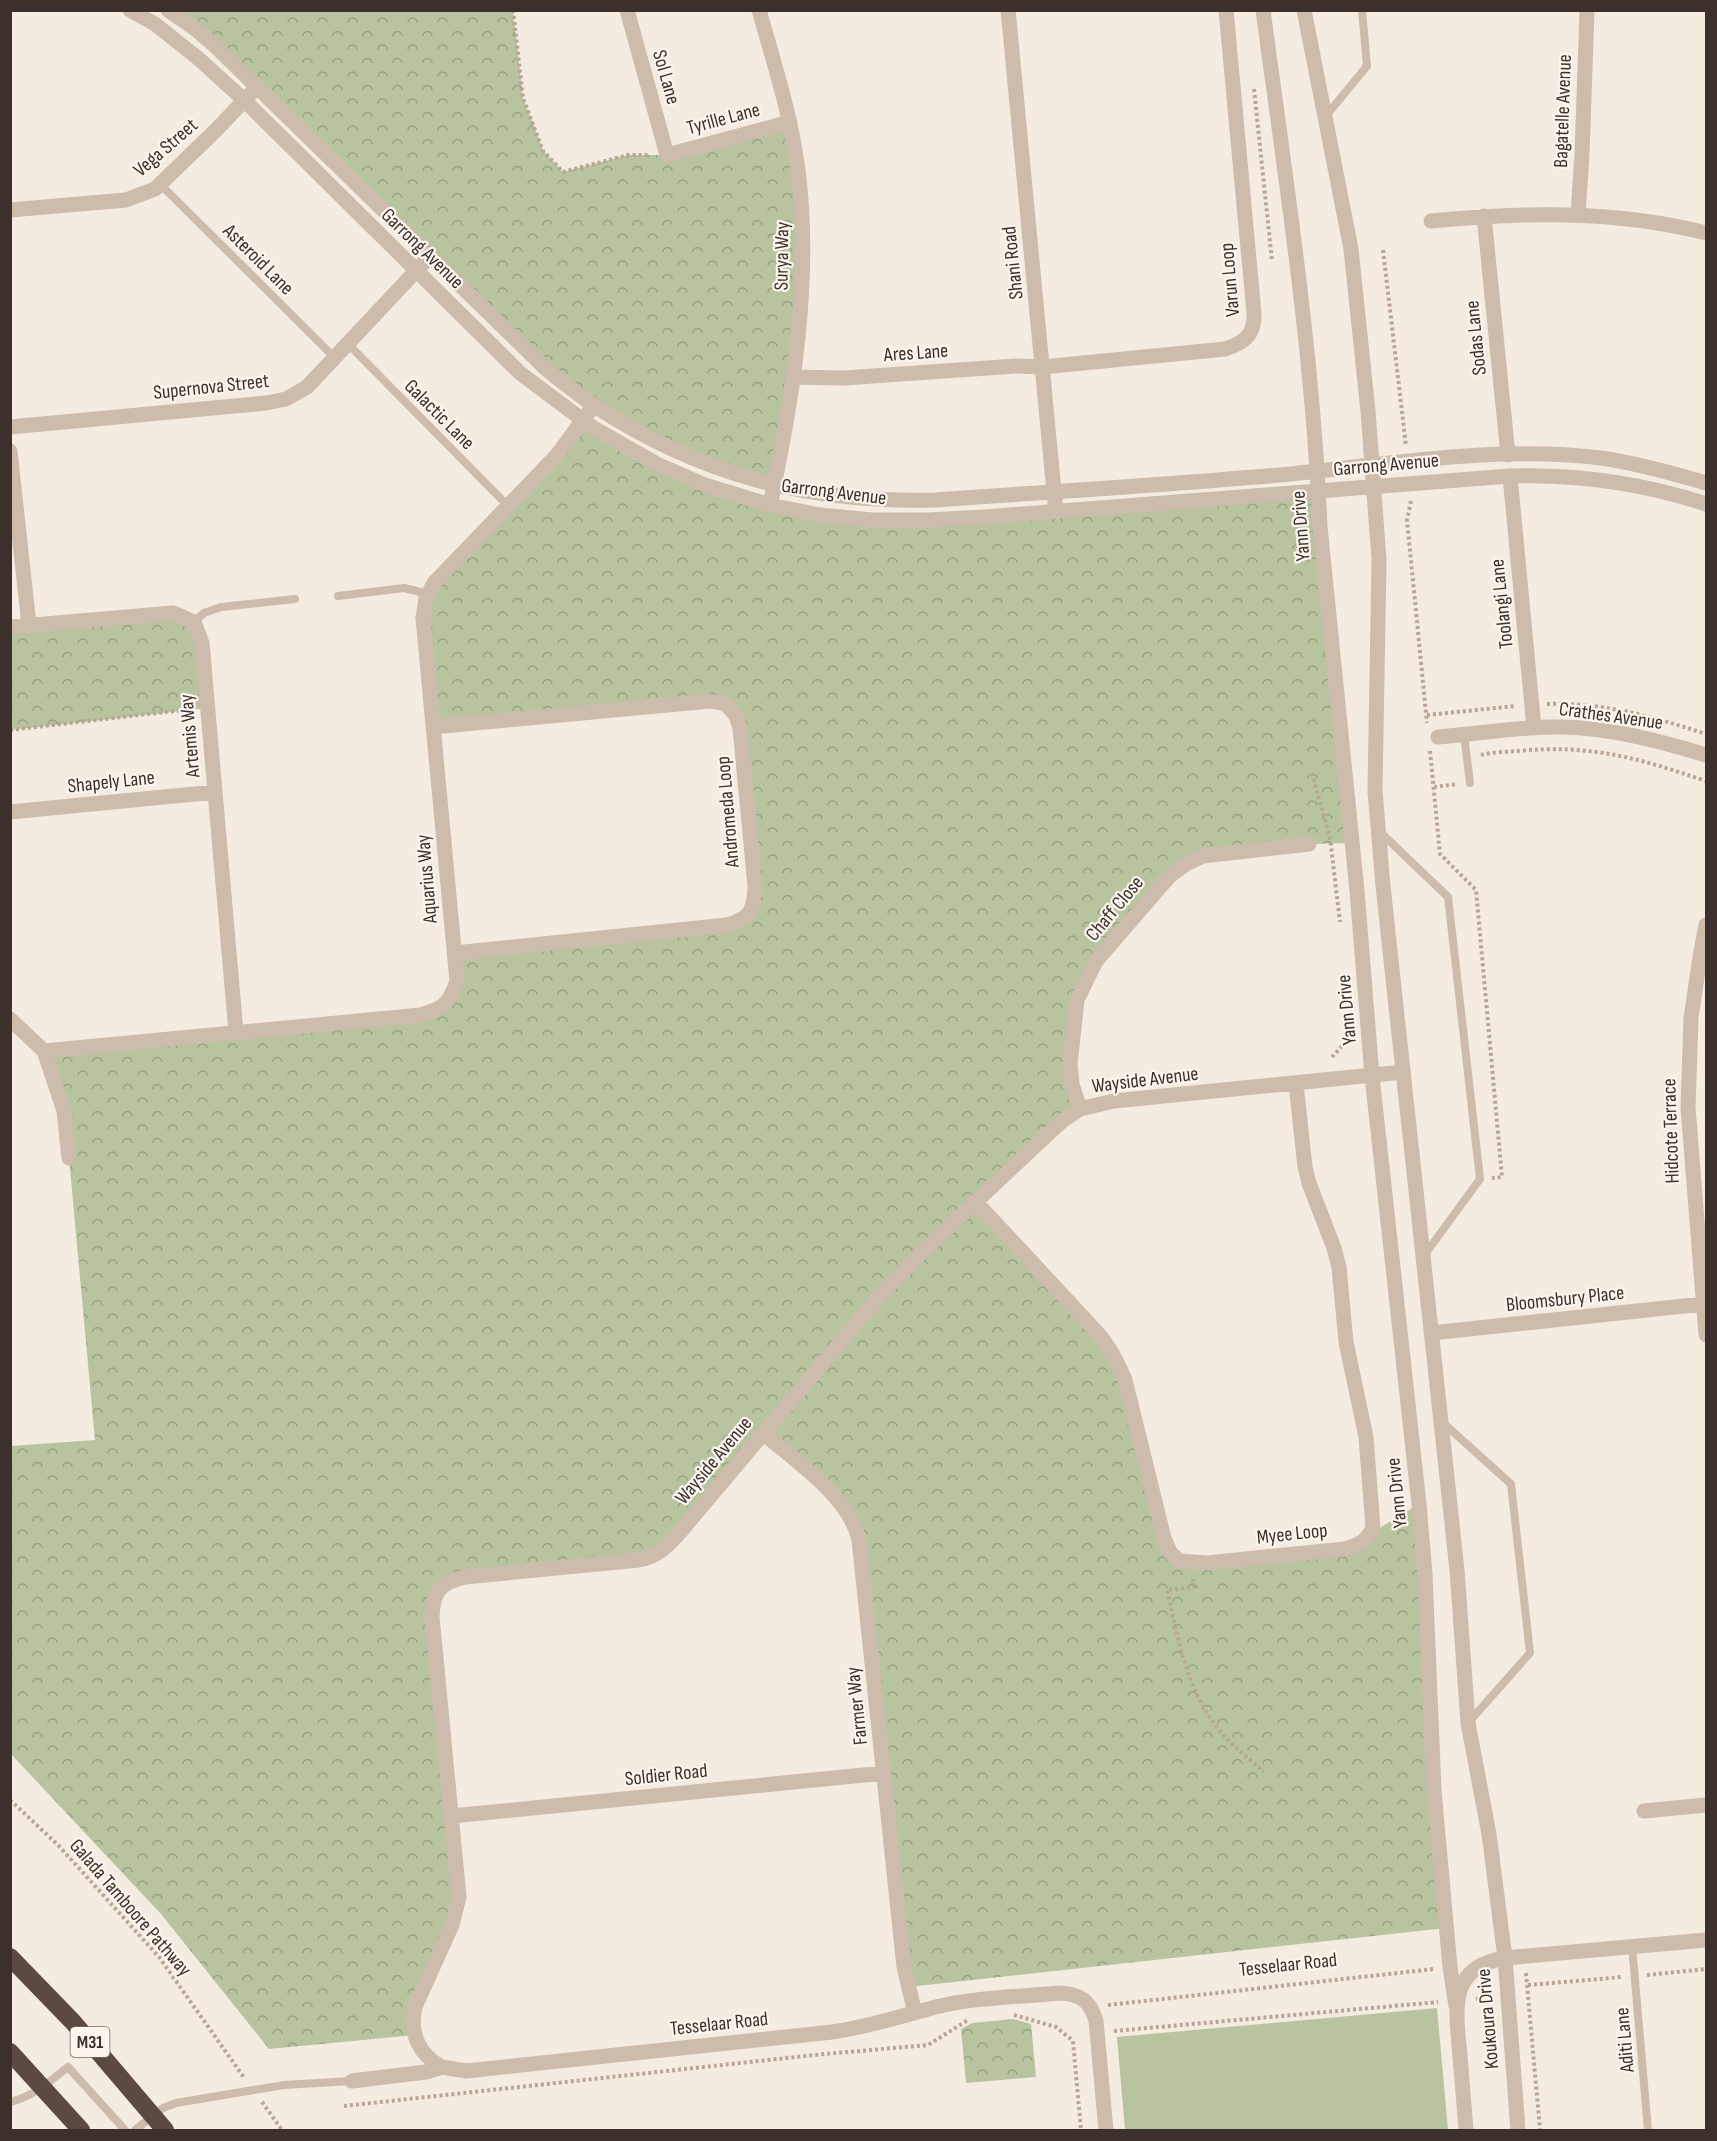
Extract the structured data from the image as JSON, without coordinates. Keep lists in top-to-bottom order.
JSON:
{
  "streets": {
    "highway": ["M31"],
    "street": [
      "Sol Lane",
      "Bagatelle Avenue",
      "Tyrille Lane",
      "Vega Street",
      "Garrong Avenue",
      "Surya Way",
      "Shani Road",
      "Varun Loop",
      "Sodas Lane",
      "Ares Lane",
      "Supernova Street",
      "Yann Drive",
      "Toolangi Lane",
      "Crathes Avenue",
      "Artemis Way",
      "Shapely Lane",
      "Andromeda Loop",
      "Aquarius Way",
      "Chaff Close",
      "Wayside Avenue",
      "Hidcote Terrace",
      "Bloomsbury Place",
      "Myee Loop",
      "Farmer Way",
      "Soldier Road",
      "Tesselaar Road",
      "Koukoura Drive"
    ],
    "lane": ["Asteroid Lane", "Galactic Lane", "Aditi Lane"],
    "path": ["Galada Tamboore Pathway"]
  },
  "crossings": [
    ["Sol Lane", "Tyrille Lane"],
    ["Tyrille Lane", "Surya Way"],
    ["Vega Street", "Garrong Avenue"],
    ["Vega Street", "Asteroid Lane"],
    ["Garrong Avenue", "Surya Way"],
    ["Garrong Avenue", "Shani Road"],
    ["Garrong Avenue", "Sodas Lane"],
    ["Garrong Avenue", "Supernova Street"],
    ["Garrong Avenue", "Yann Drive"],
    ["Garrong Avenue", "Toolangi Lane"],
    ["Garrong Avenue", "Aquarius Way"],
    ["Surya Way", "Ares Lane"],
    ["Asteroid Lane", "Supernova Street"],
    ["Shani Road", "Varun Loop"],
    ["Shani Road", "Ares Lane"],
    ["Varun Loop", "Ares Lane"],
    ["Supernova Street", "Galactic Lane"],
    ["Galactic Lane", "Aquarius Way"],
    ["Yann Drive", "Wayside Avenue"],
    ["Yann Drive", "Tesselaar Road"],
    ["Yann Drive", "Koukoura Drive"],
    ["Toolangi Lane", "Crathes Avenue"],
    ["Artemis Way", "Shapely Lane"],
    ["Artemis Way", "Aquarius Way"],
    ["Andromeda Loop", "Aquarius Way"],
    ["Chaff Close", "Wayside Avenue"],
    ["Wayside Avenue", "Myee Loop"],
    ["Wayside Avenue", "Farmer Way"],
    ["Wayside Avenue", "Soldier Road"],
    ["Wayside Avenue", "Tesselaar Road"],
    ["Hidcote Terrace", "Bloomsbury Place"],
    ["Farmer Way", "Soldier Road"],
    ["Farmer Way", "Tesselaar Road"]
  ]
}
